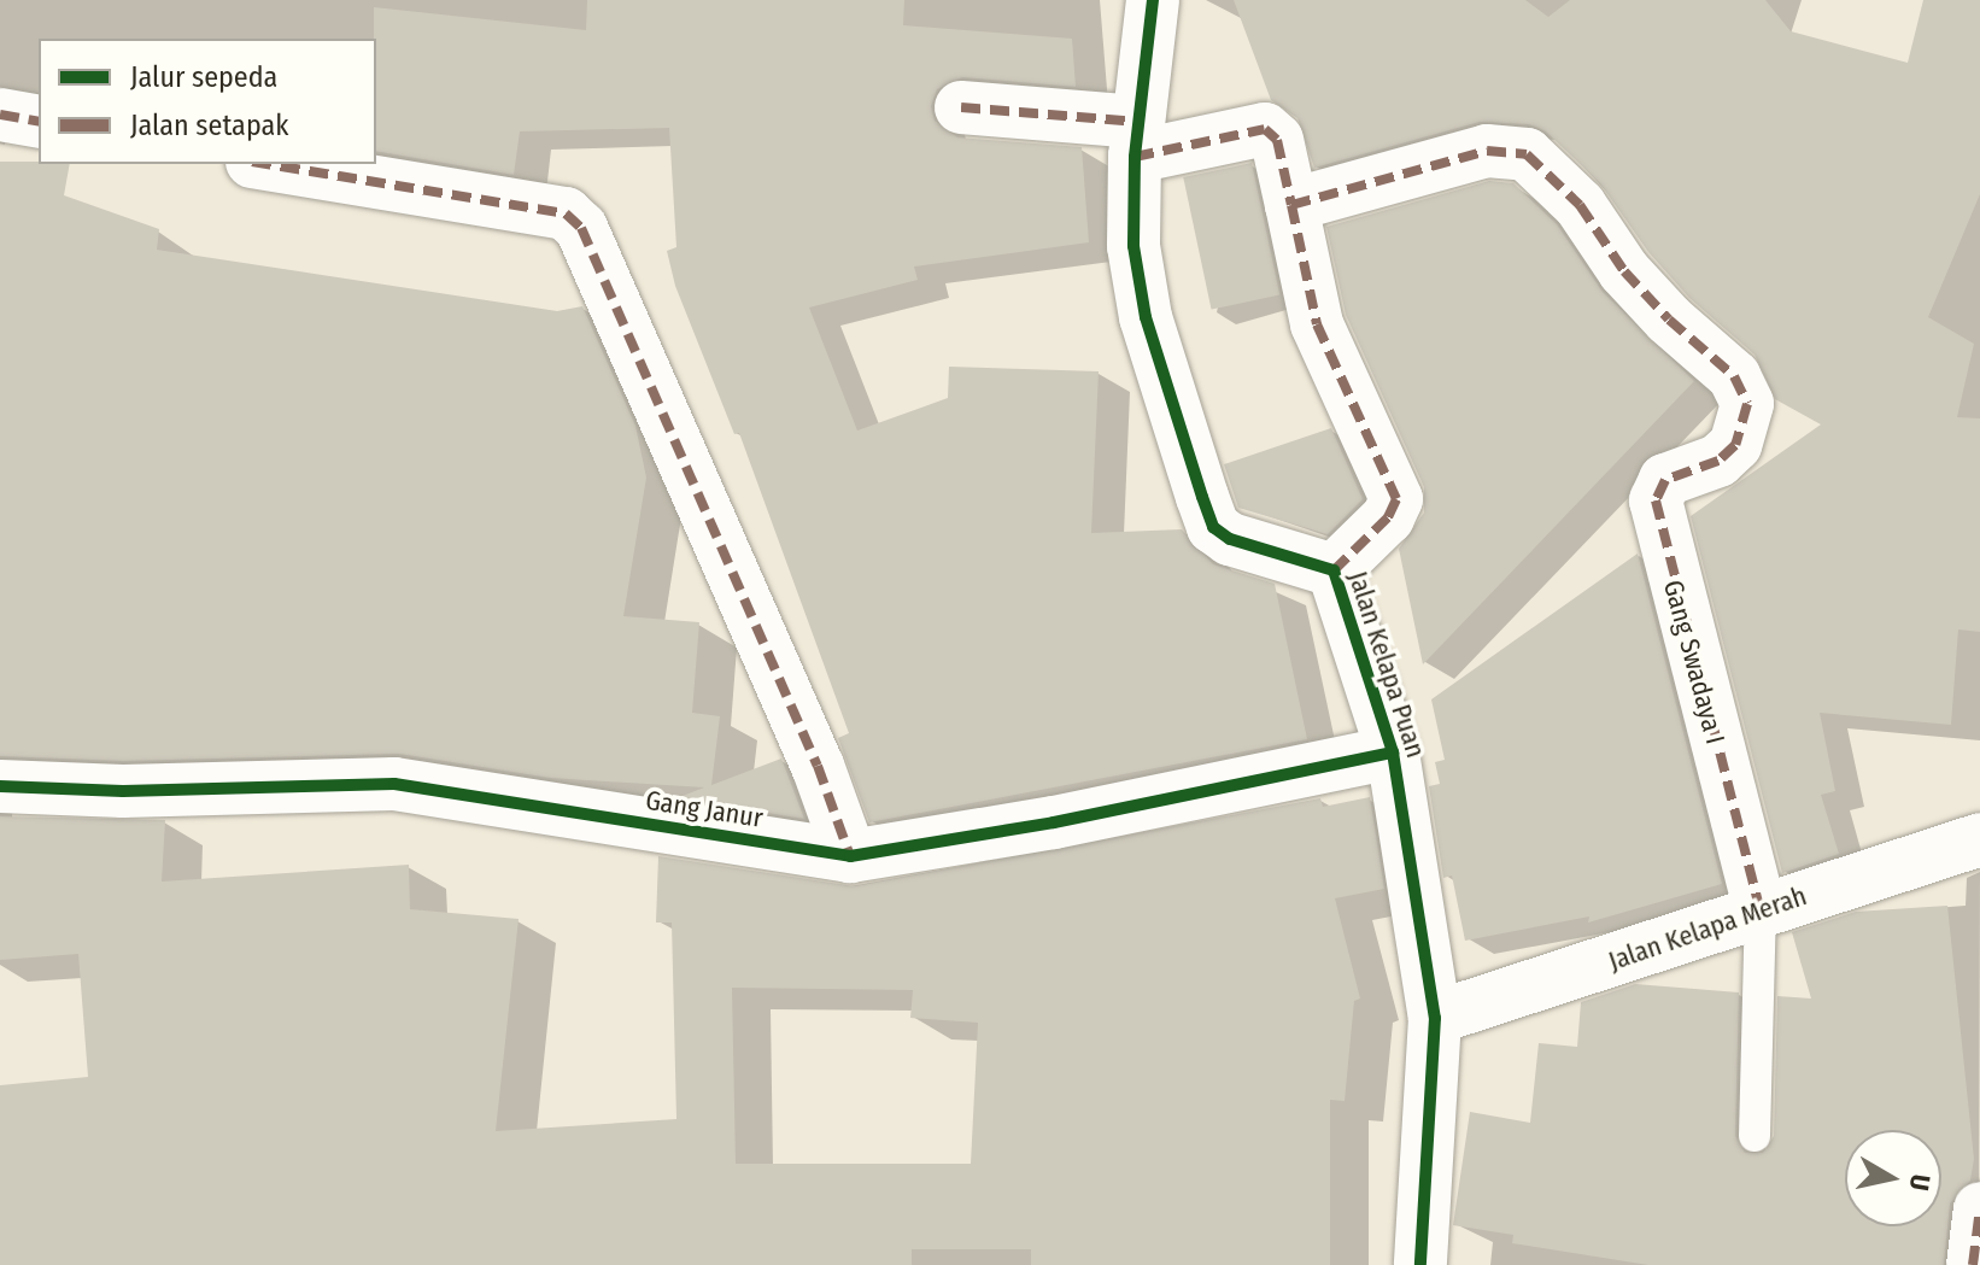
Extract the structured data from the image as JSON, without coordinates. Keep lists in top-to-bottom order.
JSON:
{
  "streets": {
    "street": [
      "Gang Swadaya I",
      "Jalan Kelapa Puan",
      "Gang Janur",
      "Jalan Kelapa Merah"
    ]
  },
  "crossings": [
    ["Gang Swadaya I", "Jalan Kelapa Merah"],
    ["Jalan Kelapa Puan", "Gang Janur"],
    ["Jalan Kelapa Puan", "Jalan Kelapa Merah"]
  ],
  "legend": ["Jalur sepeda", "Jalan setapak"],
  "north": "right"
}
